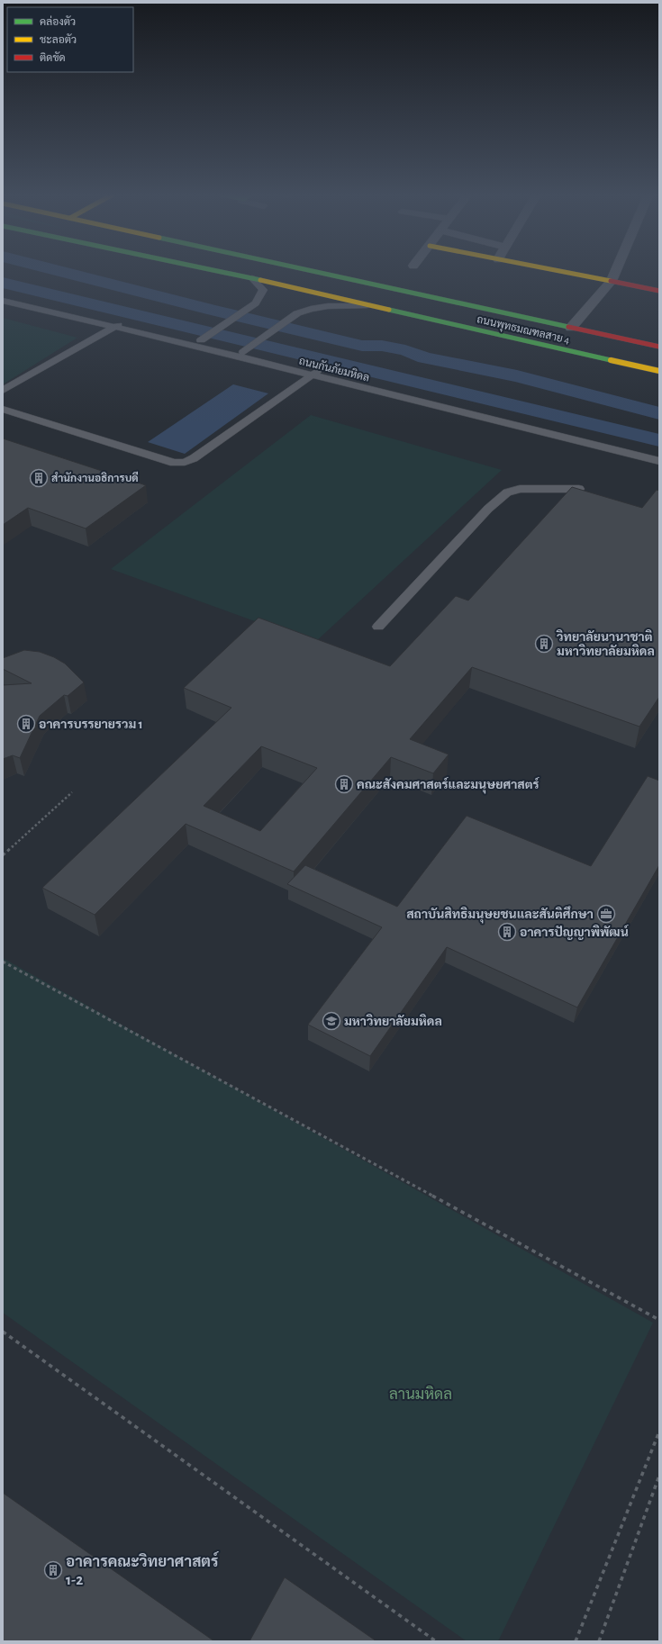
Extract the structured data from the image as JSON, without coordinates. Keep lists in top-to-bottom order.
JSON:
{
  "streets": {
    "main road": ["ถนนพุทธมณฑลสาย 4"],
    "lane": ["ถนนกันภัยมหิดล"]
  },
  "parks": ["ลานมหิดล"],
  "places": {
    "building": [
      "สำนักงานอธิการบดี",
      "วิทยาลัยนานาชาติ มหาวิทยาลัยมหิดล",
      "อาคารบรรยายรวม 1",
      "คณะสังคมศาสตร์และมนุษยศาสตร์",
      "อาคารปัญญาพิพัฒน์",
      "อาคารคณะวิทยาศาสตร์ 1-2"
    ],
    "office": ["สถาบันสิทธิมนุษยชนและสันติศึกษา"],
    "school or university": ["มหาวิทยาลัยมหิดล"]
  },
  "legend": ["คล่องตัว", "ชะลอตัว", "ติดขัด"]
}
